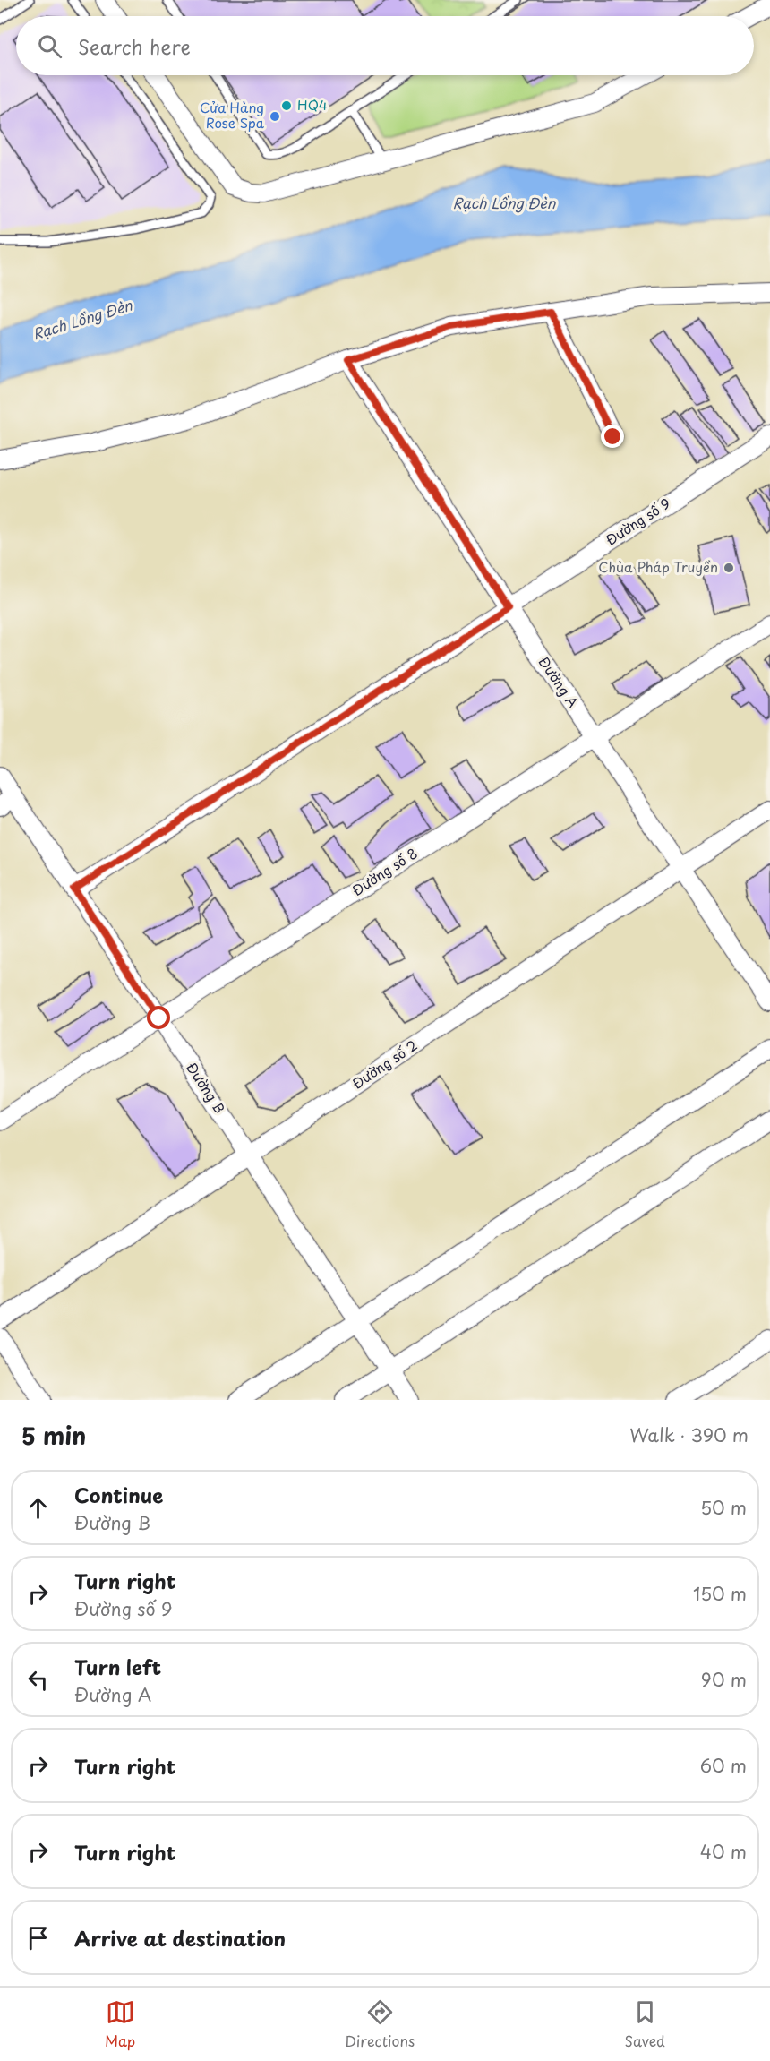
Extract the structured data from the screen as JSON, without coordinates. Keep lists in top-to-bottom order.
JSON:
{
  "streets": {
    "street": [
      "Đường số 9",
      "Đường A",
      "Đường số 8",
      "Đường số 2",
      "Đường B"
    ]
  },
  "crossings": [
    ["Đường số 9", "Đường A"],
    ["Đường số 9", "Đường B"],
    ["Đường A", "Đường số 8"],
    ["Đường A", "Đường số 2"],
    ["Đường số 8", "Đường B"],
    ["Đường số 2", "Đường B"]
  ],
  "water": ["Rạch Lồng Đèn"],
  "places": ["HQ4", "Cửa Hàng Rose Spa", "Chùa Pháp Truyền"],
  "page": {
    "search": "Search here",
    "heading": ["5 min", "Walk · 390 m"],
    "list": [
      ["Continue", "Đường B", "50 m"],
      ["Turn right", "Đường số 9", "150 m"],
      ["Turn left", "Đường A", "90 m"],
      ["Turn right", "60 m"],
      ["Turn right", "40 m"],
      "Arrive at destination"
    ],
    "nav": ["Map", "Directions", "Saved"]
  }
}
